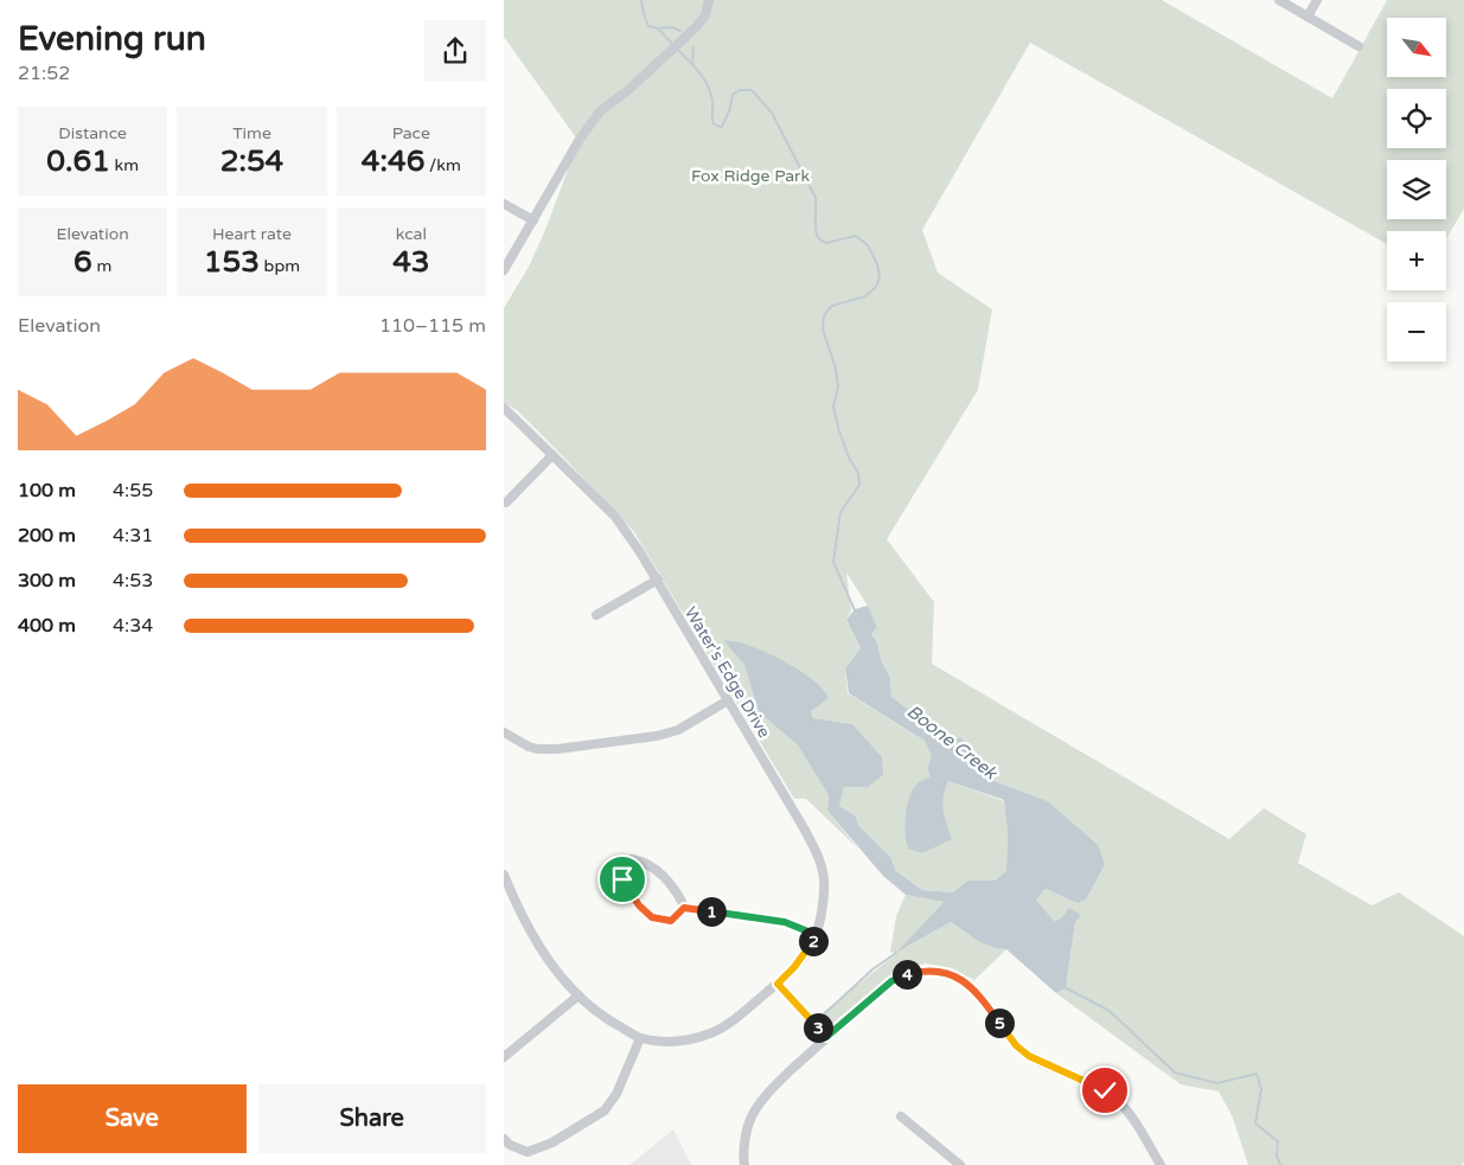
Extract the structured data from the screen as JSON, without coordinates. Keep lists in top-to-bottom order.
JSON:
{
  "streets": {
    "street": ["Water’s Edge Drive"]
  },
  "water": ["Boone Creek"],
  "parks": ["Fox Ridge Park"],
  "north": "bottom right",
  "page": {
    "heading": ["Evening run", "21:52"],
    "map_buttons": ["+", "−"],
    "stats": [
      ["Distance", "0.61 km"],
      ["Time", "2:54"],
      ["Pace", "4:46 /km"],
      ["Elevation", "6 m"],
      ["Heart rate", "153 bpm"],
      ["kcal", "43"]
    ],
    "chart": ["Elevation", "110–115 m"],
    "list": [
      {
        "name": "100 m",
        "note": "4:55"
      },
      {
        "name": "200 m",
        "note": "4:31"
      },
      {
        "name": "300 m",
        "note": "4:53"
      },
      {
        "name": "400 m",
        "note": "4:34"
      }
    ],
    "pins": [
      "1",
      "2",
      "4",
      "5",
      "3"
    ],
    "buttons": ["Save", "Share"]
  }
}
